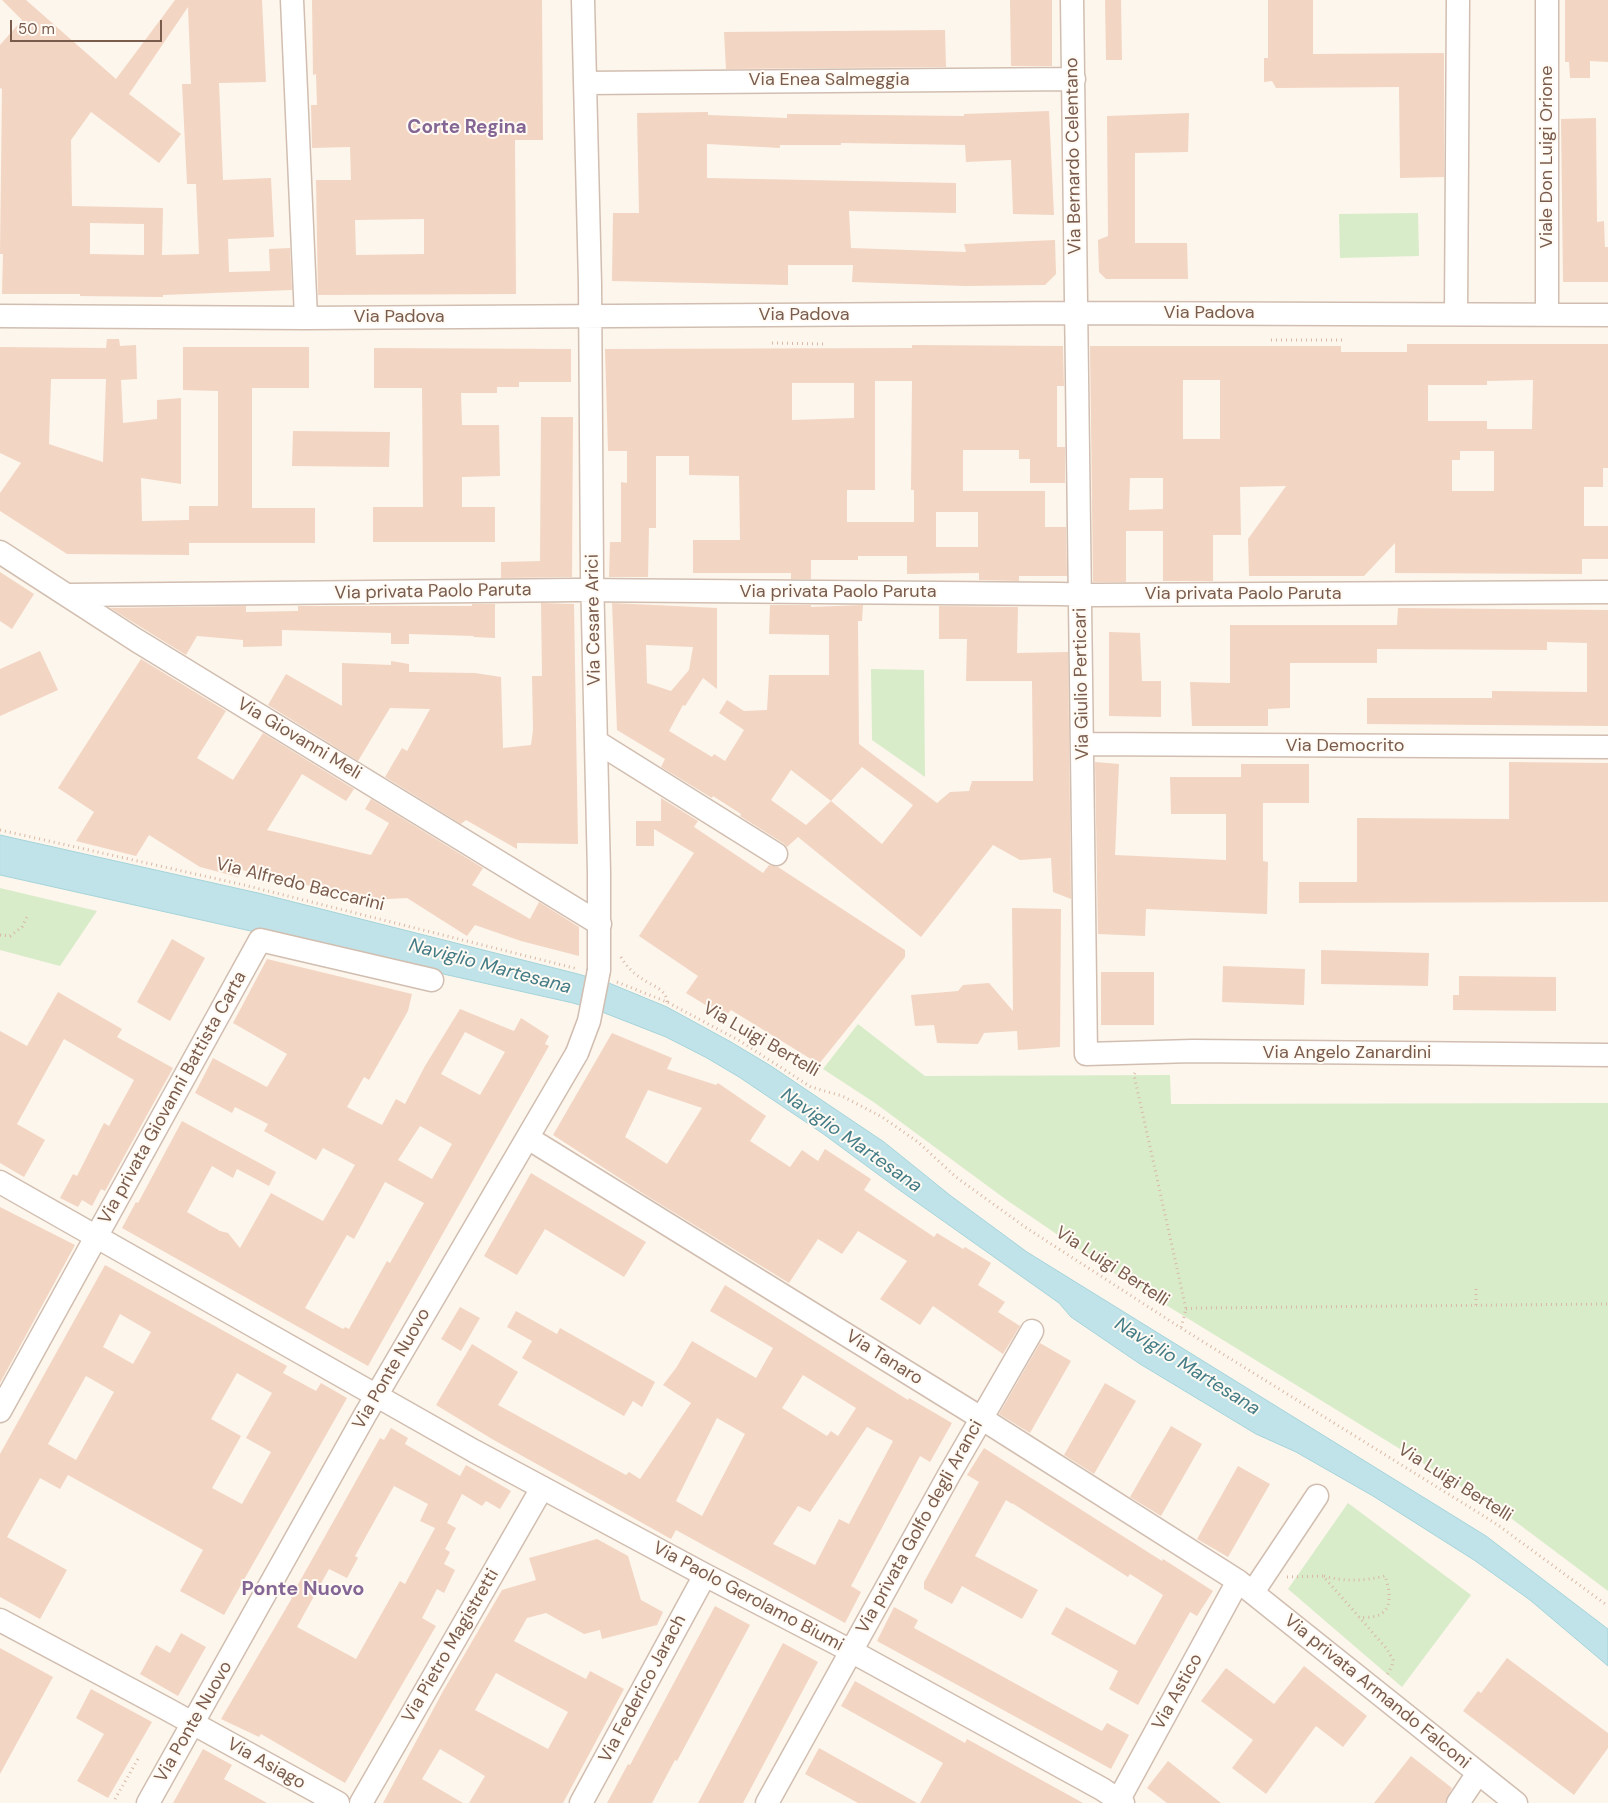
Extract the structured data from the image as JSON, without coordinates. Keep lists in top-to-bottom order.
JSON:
{
  "streets": {
    "street": [
      "Via Enea Salmeggia",
      "Via Bernardo Celentano",
      "Viale Don Luigi Orione",
      "Via Padova",
      "Via privata Paolo Paruta",
      "Via Cesare Arici",
      "Via Giulio Perticari",
      "Via Giovanni Meli",
      "Via Democrito",
      "Via Angelo Zanardini",
      "Via privata Giovanni Battista Carta",
      "Via Tanaro",
      "Via Ponte Nuovo",
      "Via privata Golfo degli Aranci",
      "Via Paolo Gerolamo Biumi",
      "Via Pietro Magistretti",
      "Via Federico Jarach",
      "Via Astico",
      "Via privata Armando Falconi",
      "Via Asiago"
    ],
    "path": ["Via Alfredo Baccarini", "Via Luigi Bertelli"]
  },
  "crossings": [
    ["Via Enea Salmeggia", "Via Bernardo Celentano"],
    ["Via Enea Salmeggia", "Via Cesare Arici"],
    ["Via Bernardo Celentano", "Via Padova"],
    ["Via Bernardo Celentano", "Via Giulio Perticari"],
    ["Viale Don Luigi Orione", "Via Padova"],
    ["Via Padova", "Via Cesare Arici"],
    ["Via Padova", "Via Giulio Perticari"],
    ["Via privata Paolo Paruta", "Via Cesare Arici"],
    ["Via privata Paolo Paruta", "Via Giulio Perticari"],
    ["Via privata Paolo Paruta", "Via Giovanni Meli"],
    ["Via Cesare Arici", "Via Giovanni Meli"],
    ["Via Cesare Arici", "Via Ponte Nuovo"],
    ["Via Giulio Perticari", "Via Democrito"],
    ["Via Giulio Perticari", "Via Angelo Zanardini"],
    ["Via Giovanni Meli", "Via Ponte Nuovo"],
    ["Via privata Giovanni Battista Carta", "Via Paolo Gerolamo Biumi"],
    ["Via Tanaro", "Via Ponte Nuovo"],
    ["Via Tanaro", "Via privata Golfo degli Aranci"],
    ["Via Tanaro", "Via Astico"],
    ["Via Tanaro", "Via privata Armando Falconi"],
    ["Via Ponte Nuovo", "Via Paolo Gerolamo Biumi"],
    ["Via Ponte Nuovo", "Via Asiago"],
    ["Via privata Golfo degli Aranci", "Via Paolo Gerolamo Biumi"],
    ["Via Paolo Gerolamo Biumi", "Via Pietro Magistretti"],
    ["Via Paolo Gerolamo Biumi", "Via Federico Jarach"],
    ["Via Paolo Gerolamo Biumi", "Via Astico"],
    ["Via Astico", "Via privata Armando Falconi"]
  ],
  "districts": ["Corte Regina", "Ponte Nuovo"],
  "water": ["Naviglio Martesana"],
  "scale_bar": "50 m"
}
